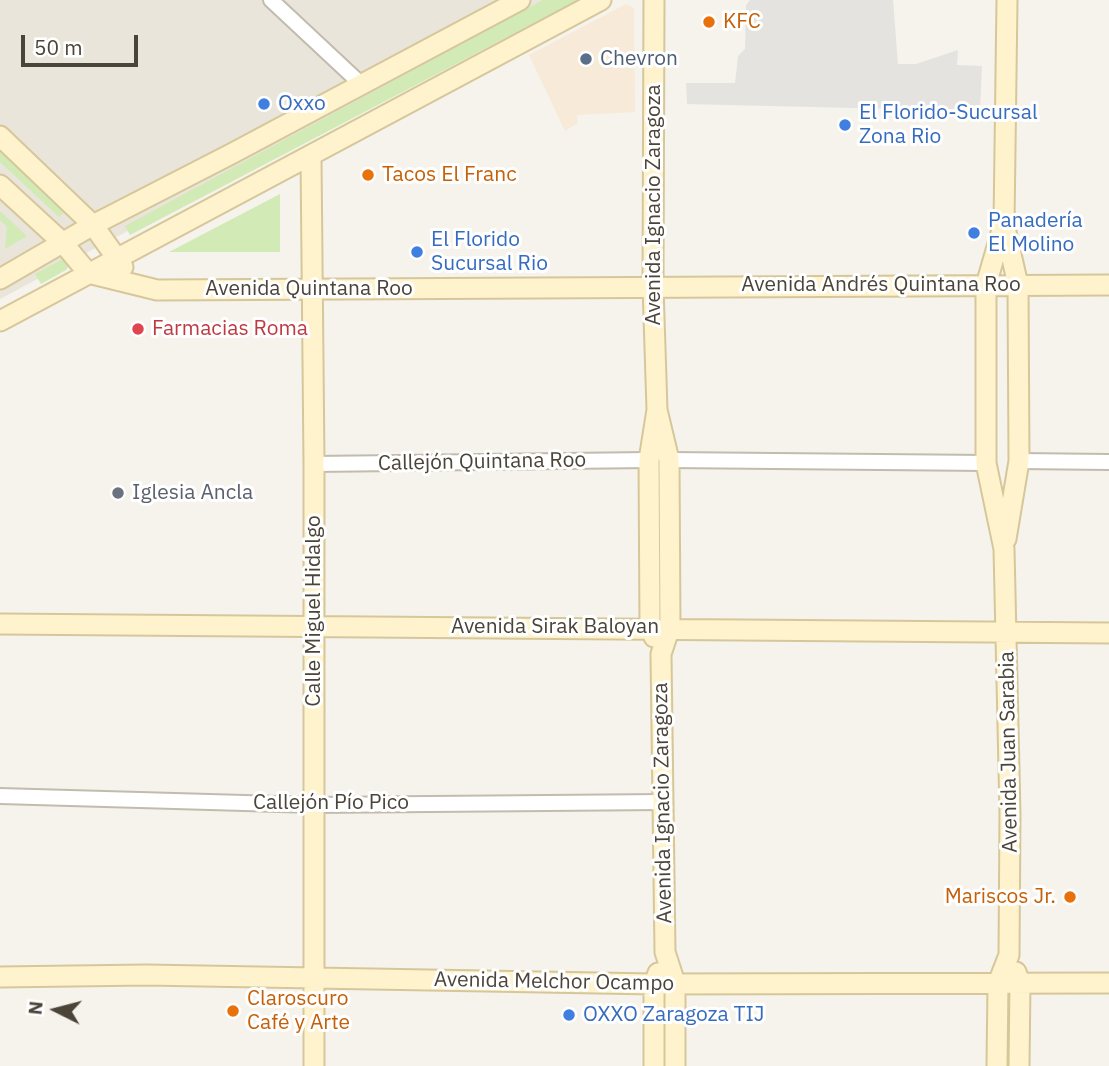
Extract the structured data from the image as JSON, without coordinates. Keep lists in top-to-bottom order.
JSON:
{
  "streets": {
    "street": [
      "Avenida Ignacio Zaragoza",
      "Avenida Andrés Quintana Roo",
      "Avenida Quintana Roo",
      "Callejón Quintana Roo",
      "Calle Miguel Hidalgo",
      "Avenida Sirak Baloyan",
      "Avenida Juan Sarabia",
      "Callejón Pío Pico",
      "Avenida Melchor Ocampo"
    ]
  },
  "crossings": [
    ["Avenida Ignacio Zaragoza", "Avenida Andrés Quintana Roo"],
    ["Avenida Ignacio Zaragoza", "Avenida Quintana Roo"],
    ["Avenida Ignacio Zaragoza", "Callejón Quintana Roo"],
    ["Avenida Ignacio Zaragoza", "Avenida Sirak Baloyan"],
    ["Avenida Ignacio Zaragoza", "Callejón Pío Pico"],
    ["Avenida Ignacio Zaragoza", "Avenida Melchor Ocampo"],
    ["Avenida Andrés Quintana Roo", "Avenida Quintana Roo"],
    ["Avenida Andrés Quintana Roo", "Avenida Juan Sarabia"],
    ["Avenida Quintana Roo", "Calle Miguel Hidalgo"],
    ["Callejón Quintana Roo", "Calle Miguel Hidalgo"],
    ["Callejón Quintana Roo", "Avenida Juan Sarabia"],
    ["Calle Miguel Hidalgo", "Avenida Sirak Baloyan"],
    ["Calle Miguel Hidalgo", "Callejón Pío Pico"],
    ["Calle Miguel Hidalgo", "Avenida Melchor Ocampo"],
    ["Avenida Sirak Baloyan", "Avenida Juan Sarabia"],
    ["Avenida Juan Sarabia", "Avenida Melchor Ocampo"]
  ],
  "places": [
    "KFC",
    "Chevron",
    "Oxxo",
    "El Florido-Sucursal Zona Rio",
    "Tacos El Franc",
    "Panadería El Molino",
    "El Florido Sucursal Rio",
    "Farmacias Roma",
    "Iglesia Ancla",
    "Mariscos Jr.",
    "Claroscuro Café y Arte",
    "OXXO Zaragoza TIJ"
  ],
  "scale_bar": "50 m",
  "north": "left"
}
